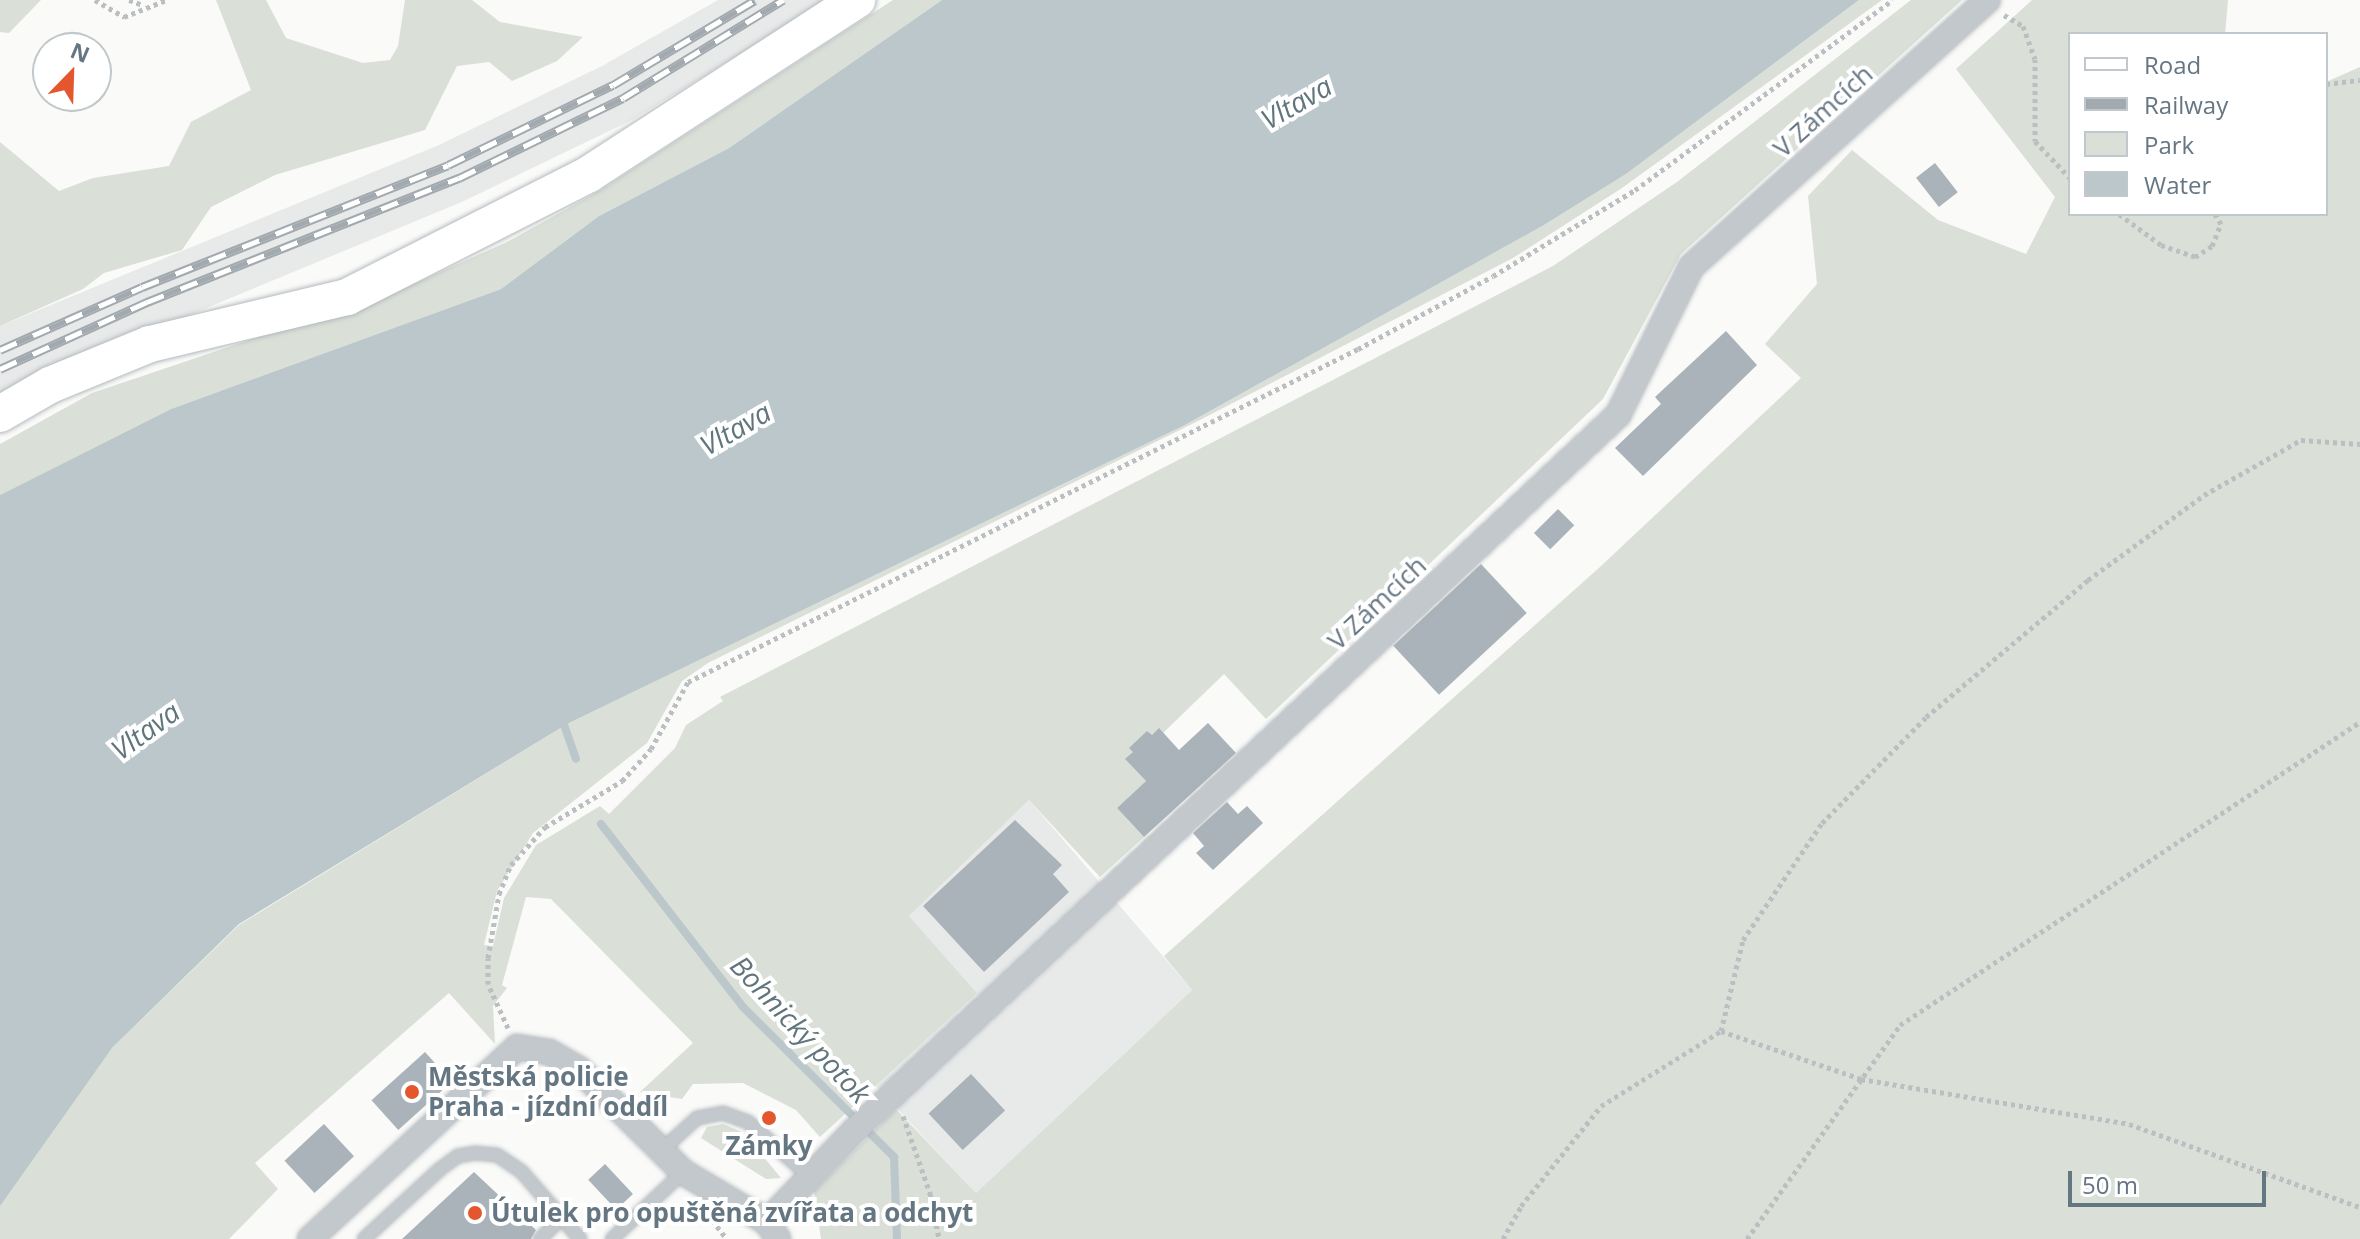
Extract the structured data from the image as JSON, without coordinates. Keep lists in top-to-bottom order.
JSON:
{
  "streets": {
    "street": ["V Zámcích"]
  },
  "water": ["Vltava", "Bohnický potok"],
  "places": ["Městská policie Praha - jízdní oddíl", "Zámky", "Útulek pro opuštěná zvířata a odchyt"],
  "legend": [
    "Road",
    "Railway",
    "Park",
    "Water"
  ],
  "scale_bar": "50 m",
  "north": "top right"
}
